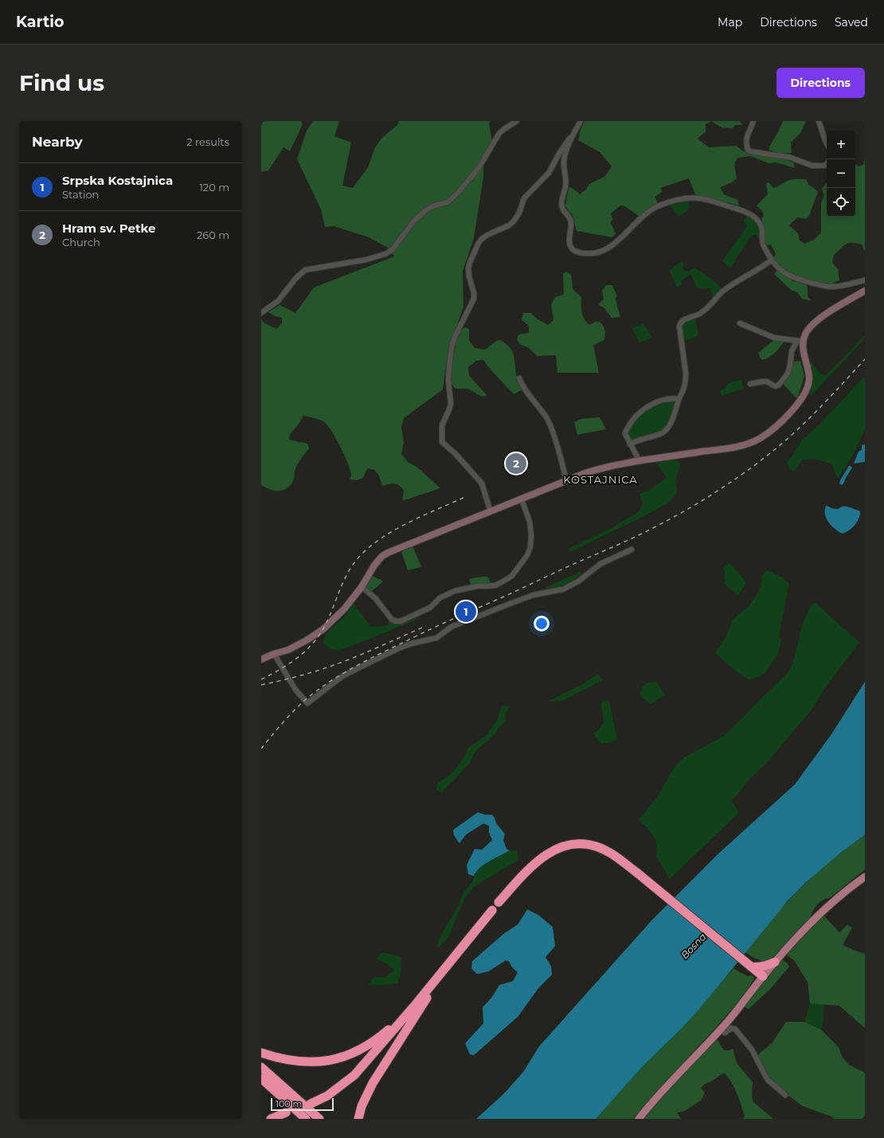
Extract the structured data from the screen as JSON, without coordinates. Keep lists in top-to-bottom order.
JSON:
{
  "districts": ["KOSTAJNICA"],
  "water": ["Bosna"],
  "scale_bar": "100 m",
  "page": {
    "header": "Kartio",
    "nav": ["Map", "Directions", "Saved"],
    "buttons": "Directions",
    "title": "Find us",
    "heading": ["Nearby", "2 results"],
    "map_buttons": ["+", "−"],
    "list": [
      {
        "mark": "1",
        "name": "Srpska Kostajnica",
        "note": "Station",
        "value": "120 m"
      },
      {
        "mark": "2",
        "name": "Hram sv. Petke",
        "note": "Church",
        "value": "260 m"
      }
    ],
    "pins": ["2", "1"],
    "scale": "100 m"
  }
}
